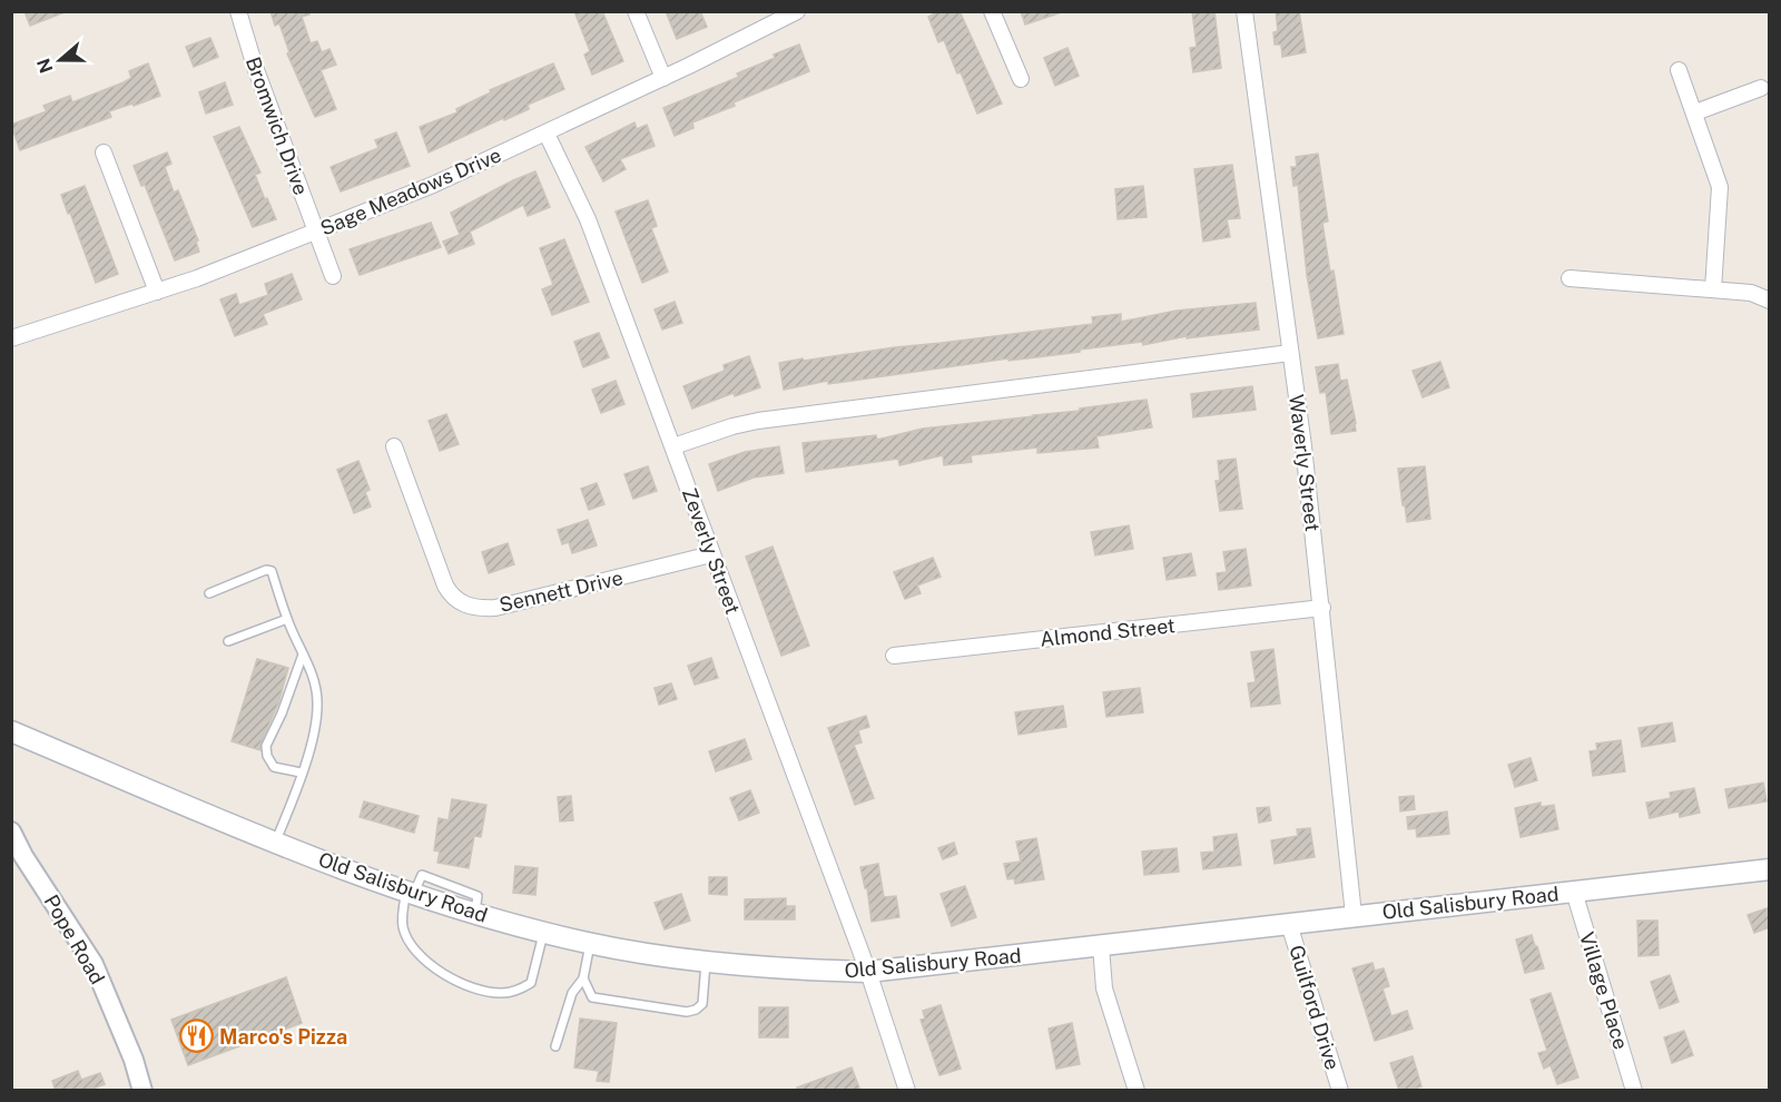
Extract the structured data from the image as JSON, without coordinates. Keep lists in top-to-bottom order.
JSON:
{
  "streets": {
    "main road": ["Old Salisbury Road"],
    "street": [
      "Bromwich Drive",
      "Sage Meadows Drive",
      "Waverly Street",
      "Zeverly Street",
      "Sennett Drive",
      "Almond Street",
      "Pope Road",
      "Village Place",
      "Guilford Drive"
    ]
  },
  "crossings": [
    ["Bromwich Drive", "Sage Meadows Drive"],
    ["Sage Meadows Drive", "Zeverly Street"],
    ["Waverly Street", "Almond Street"],
    ["Waverly Street", "Old Salisbury Road"],
    ["Zeverly Street", "Sennett Drive"],
    ["Zeverly Street", "Old Salisbury Road"],
    ["Old Salisbury Road", "Village Place"],
    ["Old Salisbury Road", "Guilford Drive"]
  ],
  "places": {
    "restaurant": ["Marco's Pizza"]
  },
  "north": "left"
}
